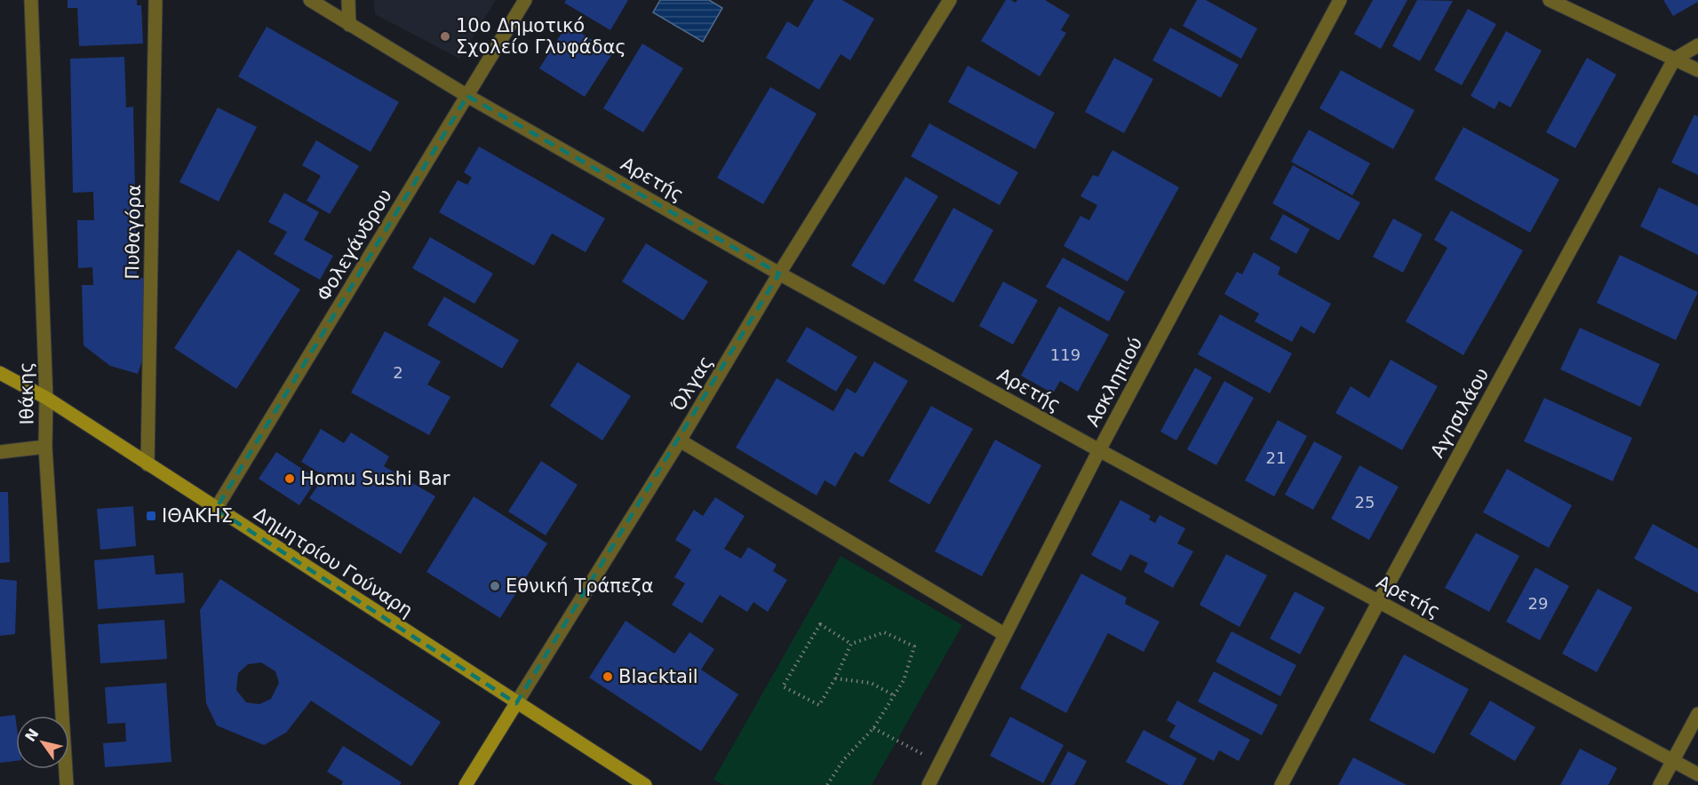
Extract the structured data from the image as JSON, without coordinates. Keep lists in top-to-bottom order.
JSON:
{
  "streets": {
    "main road": ["Όλγας", "Δημητρίου Γούναρη"],
    "street": [
      "Αρετής",
      "Πυθαγόρα",
      "Φολεγάνδρου",
      "Ασκληπιού",
      "Ιθάκης",
      "Αγησιλάου"
    ]
  },
  "crossings": [
    ["Αρετής", "Φολεγάνδρου"],
    ["Αρετής", "Ασκληπιού"],
    ["Αρετής", "Όλγας"],
    ["Αρετής", "Αγησιλάου"],
    ["Πυθαγόρα", "Δημητρίου Γούναρη"],
    ["Φολεγάνδρου", "Δημητρίου Γούναρη"],
    ["Όλγας", "Δημητρίου Γούναρη"],
    ["Ιθάκης", "Δημητρίου Γούναρη"]
  ],
  "places": {
    "other": [
      "10o Δημοτικό Σχολείο Γλυφάδας",
      "Homu Sushi Bar",
      "Εθνική Τράπεζα",
      "Blacktail"
    ],
    "transit": ["ΙΘΑΚΗΣ"]
  },
  "house_numbers": [
    "119",
    "2",
    "21",
    "25",
    "29"
  ],
  "north": "top left"
}
